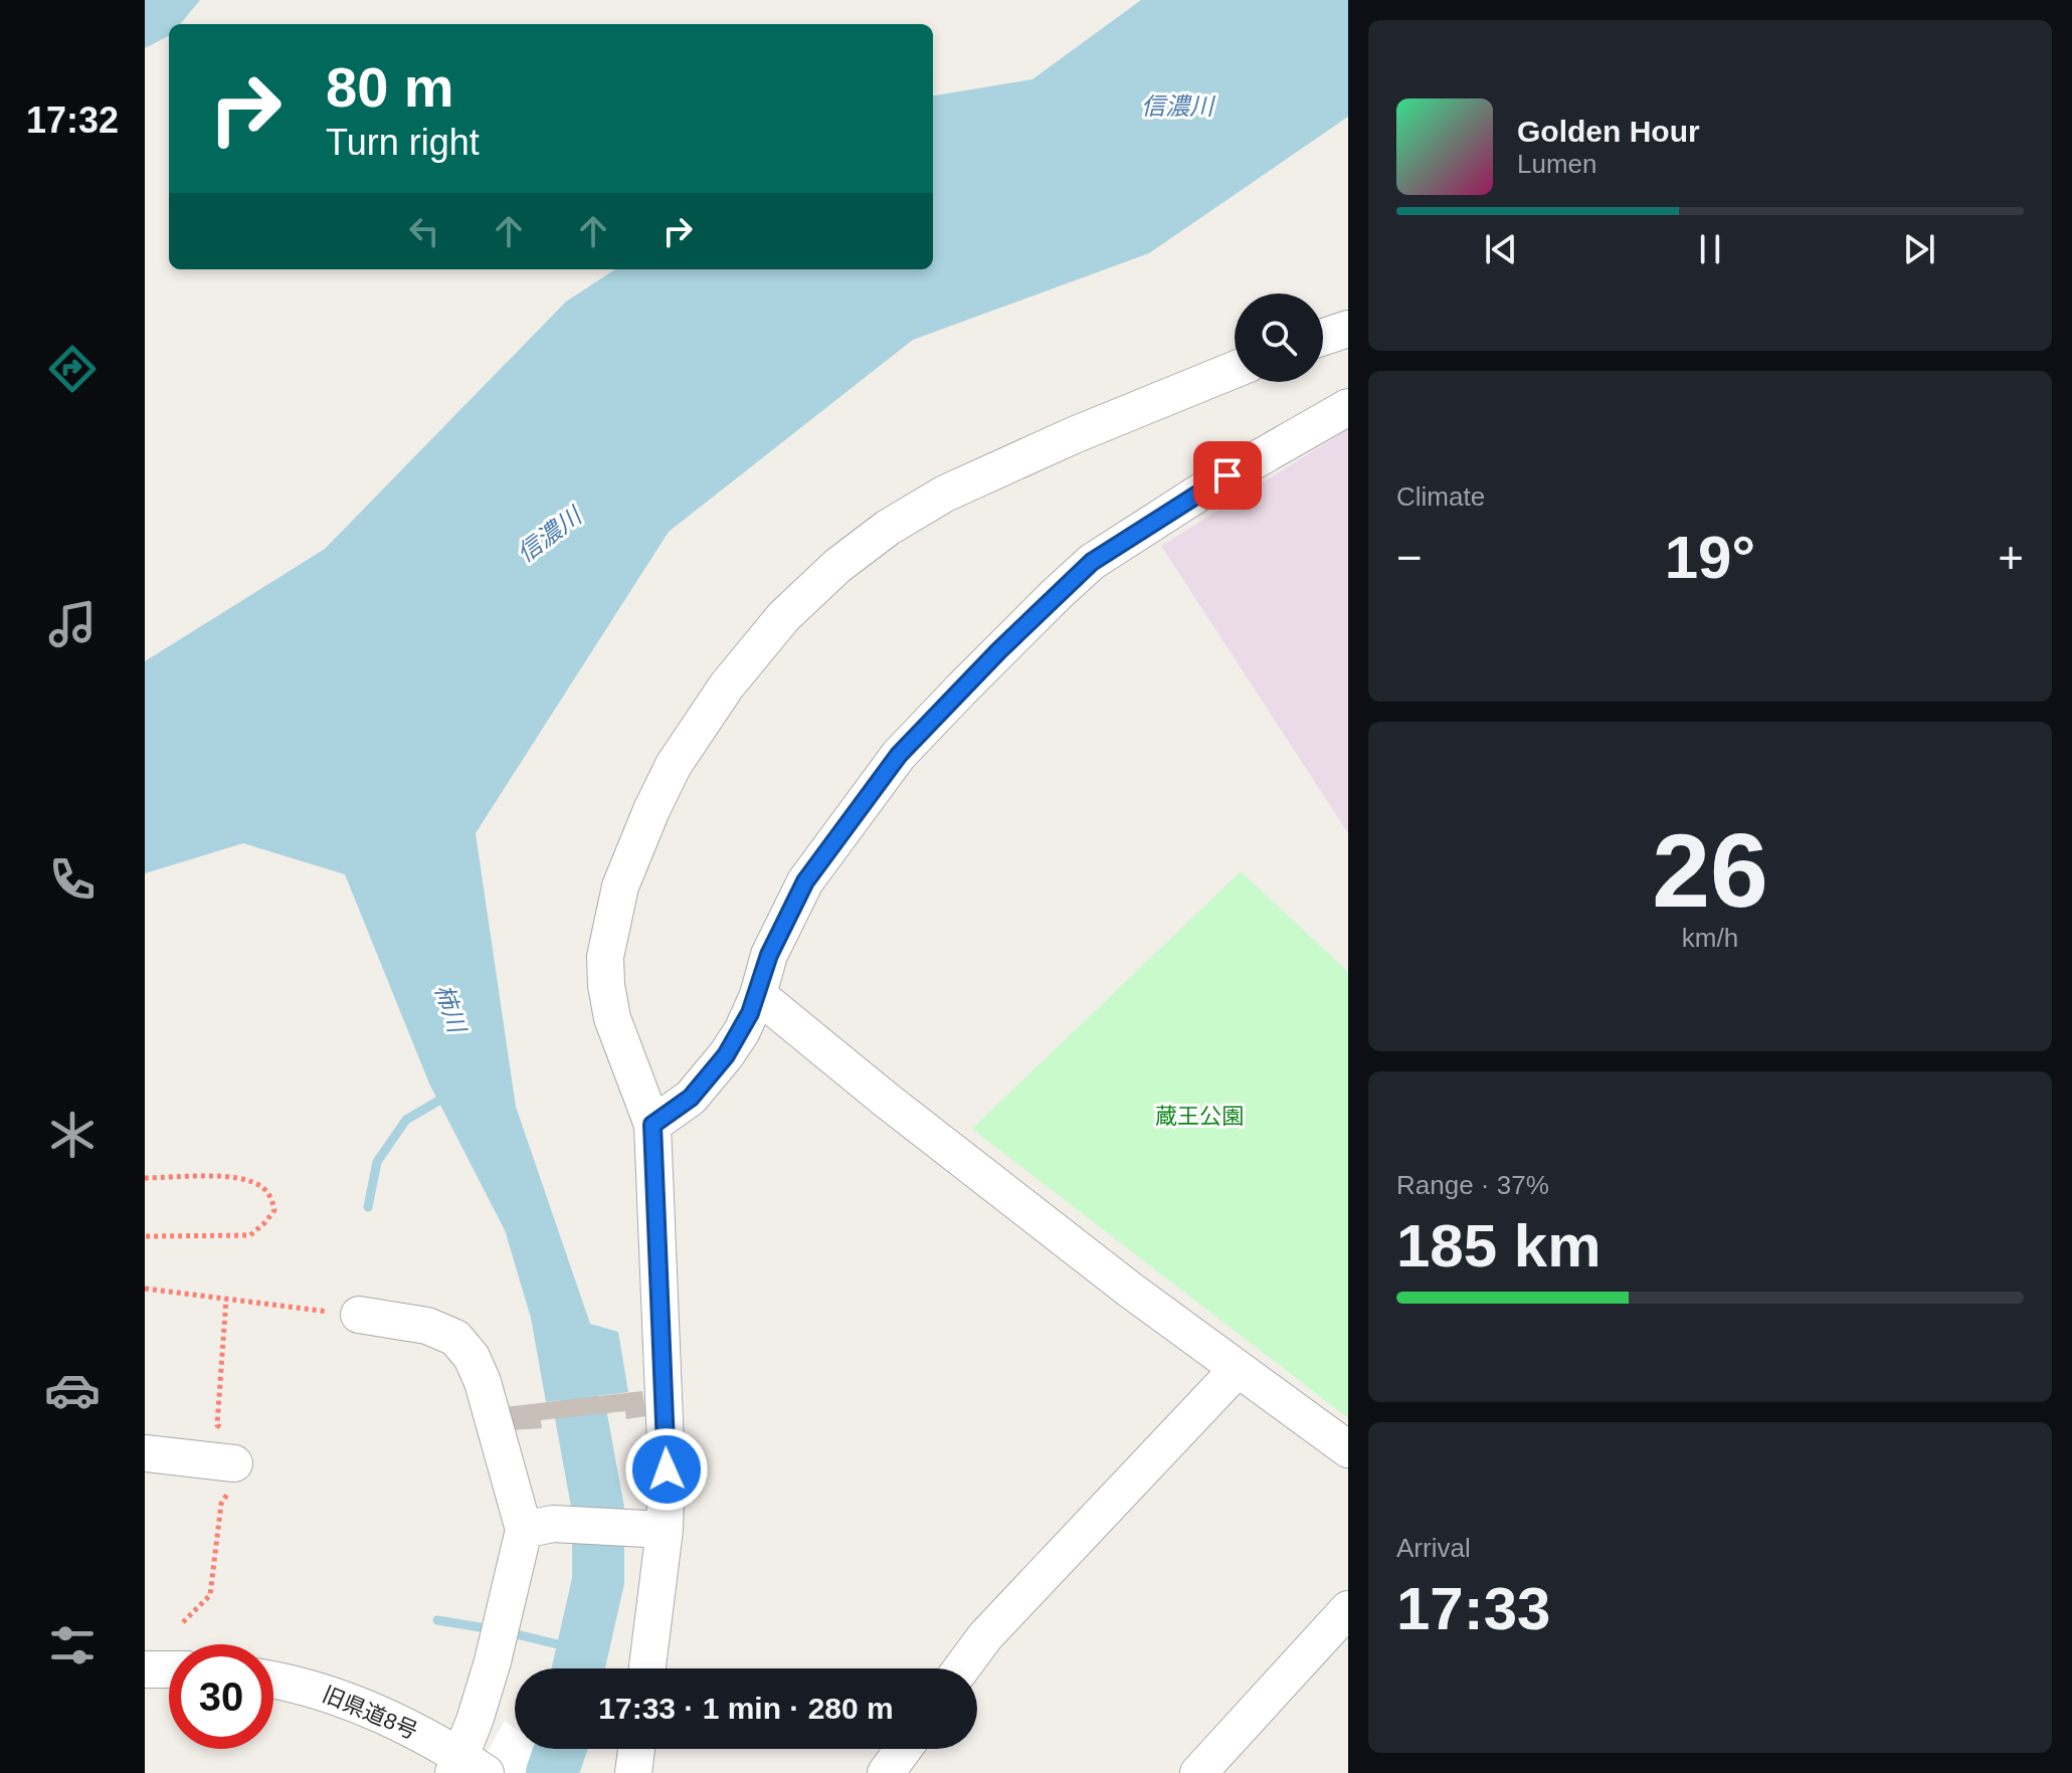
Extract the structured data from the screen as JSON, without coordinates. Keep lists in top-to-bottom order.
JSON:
{
  "streets": {
    "street": ["旧県道8号"]
  },
  "water": ["信濃川", "柿川"],
  "parks": ["蔵王公園"],
  "page": {
    "tabs": "17:32",
    "turn": ["80 m", "Turn right"],
    "song": ["Golden Hour", "Lumen"],
    "tile": [
      "Climate",
      ["26", "km/h"],
      ["Range · 37%", "185 km"],
      ["Arrival", "17:33"]
    ],
    "heat": ["−", "19°", "+"],
    "limit": "30",
    "trip": "17:33 · 1 min · 280 m"
  }
}
